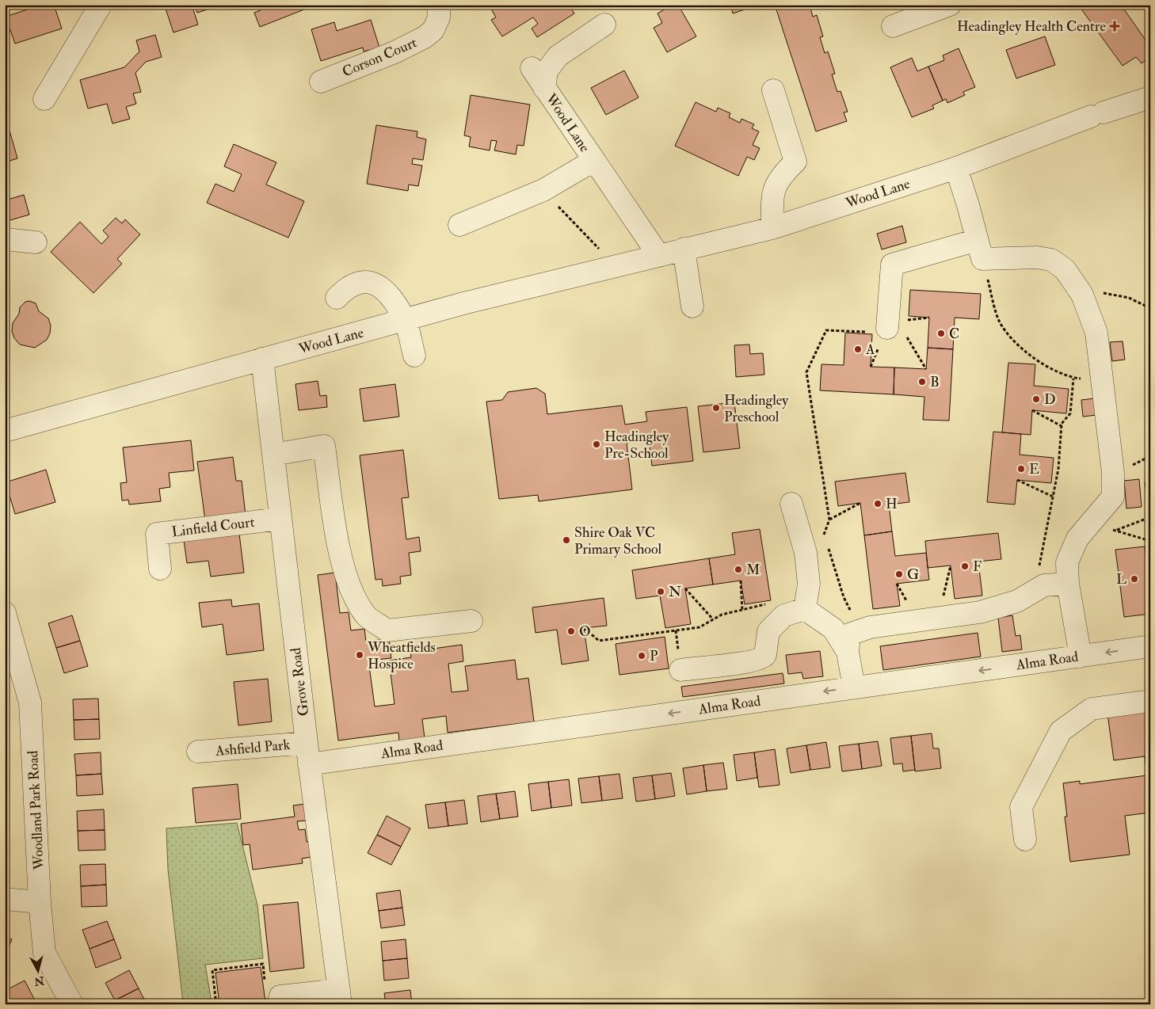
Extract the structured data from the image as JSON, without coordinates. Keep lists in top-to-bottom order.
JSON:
{
  "streets": {
    "street": [
      "Corson Court",
      "Wood Lane",
      "Linfield Court",
      "Alma Road",
      "Grove Road",
      "Ashfield Park",
      "Woodland Park Road"
    ]
  },
  "crossings": [
    ["Wood Lane", "Grove Road"],
    ["Linfield Court", "Grove Road"],
    ["Alma Road", "Grove Road"],
    ["Alma Road", "Ashfield Park"],
    ["Grove Road", "Ashfield Park"]
  ],
  "one_way": ["Alma Road"],
  "places": {
    "health": ["Headingley Health Centre"],
    "other": [
      "C",
      "A",
      "B",
      "D",
      "Headingley Preschool",
      "Headingley Pre-School",
      "E",
      "H",
      "Shire Oak VC Primary School",
      "F",
      "M",
      "G",
      "L",
      "N",
      "O",
      "Wheatfields Hospice",
      "P"
    ]
  },
  "north": "bottom"
}
